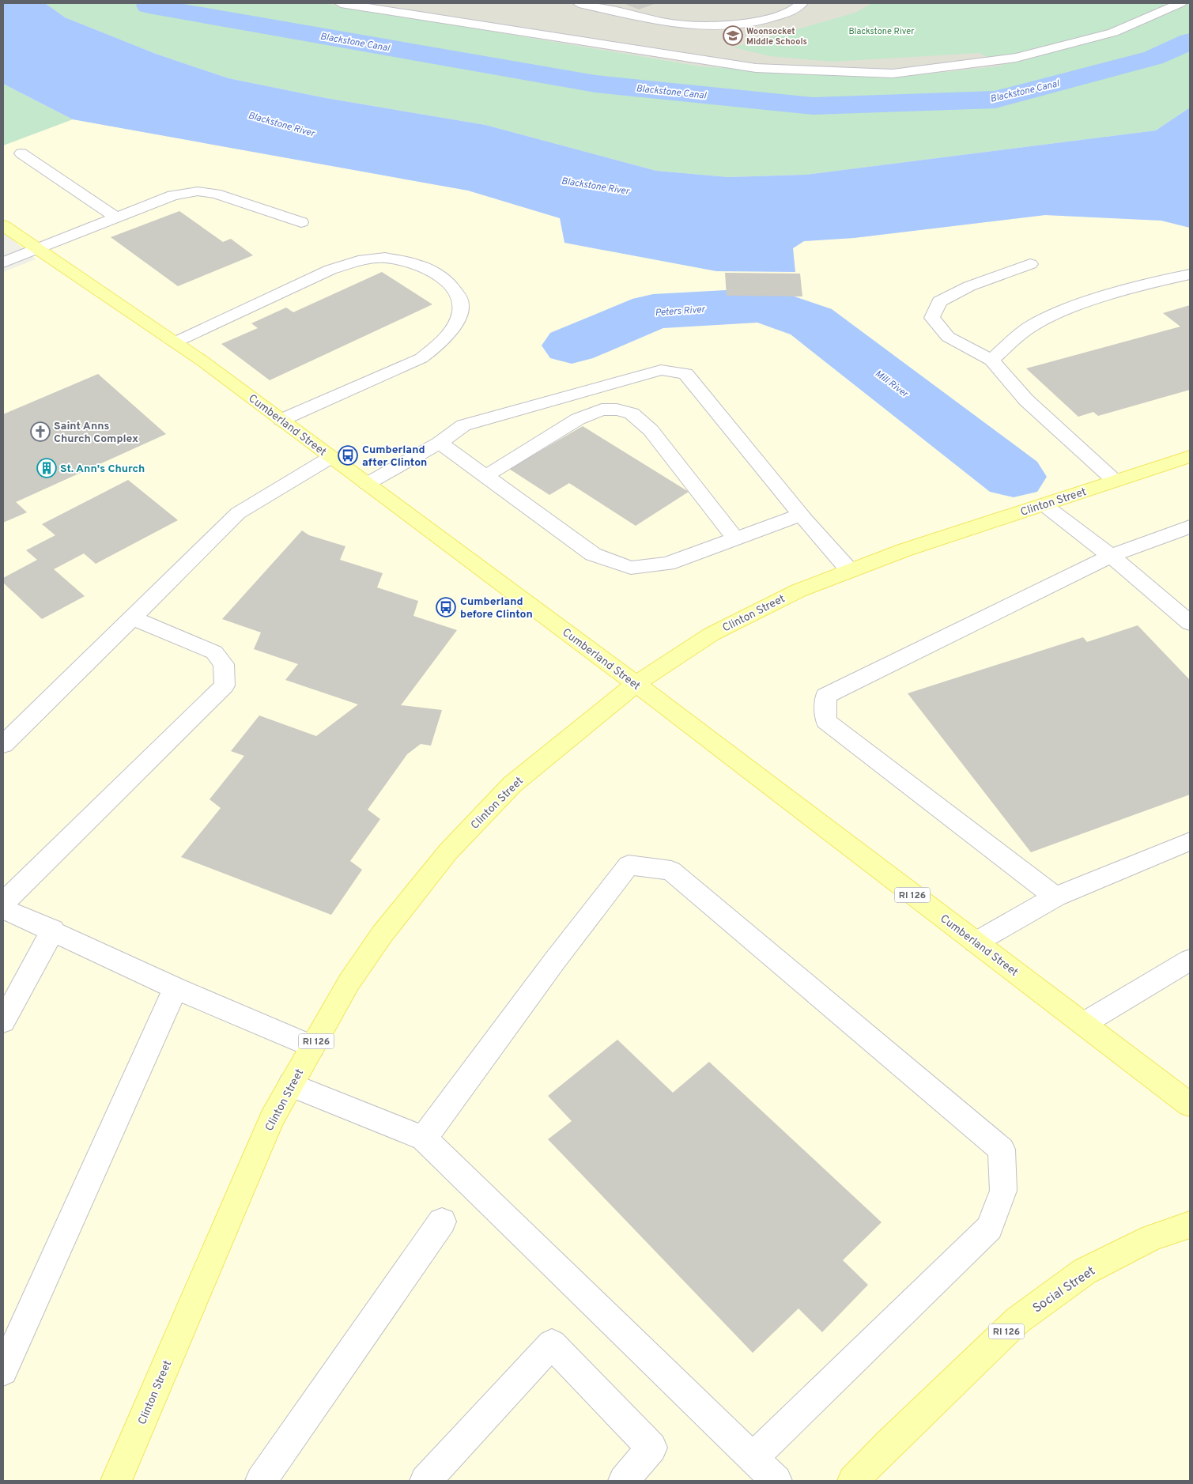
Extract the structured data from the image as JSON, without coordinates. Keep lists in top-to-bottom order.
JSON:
{
  "streets": {
    "main road": [
      "Cumberland Street",
      "Clinton Street",
      "RI 126",
      "Social Street"
    ]
  },
  "crossings": [
    ["Cumberland Street", "Clinton Street"]
  ],
  "water": [
    "Blackstone Canal",
    "Blackstone River",
    "Peters River",
    "Mill River"
  ],
  "parks": ["Blackstone River"],
  "places": {
    "school or university": ["Woonsocket Middle Schools"],
    "church": ["Saint Anns Church Complex"],
    "bus stop": ["Cumberland after Clinton", "Cumberland before Clinton"],
    "building": ["St. Ann's Church"]
  }
}
